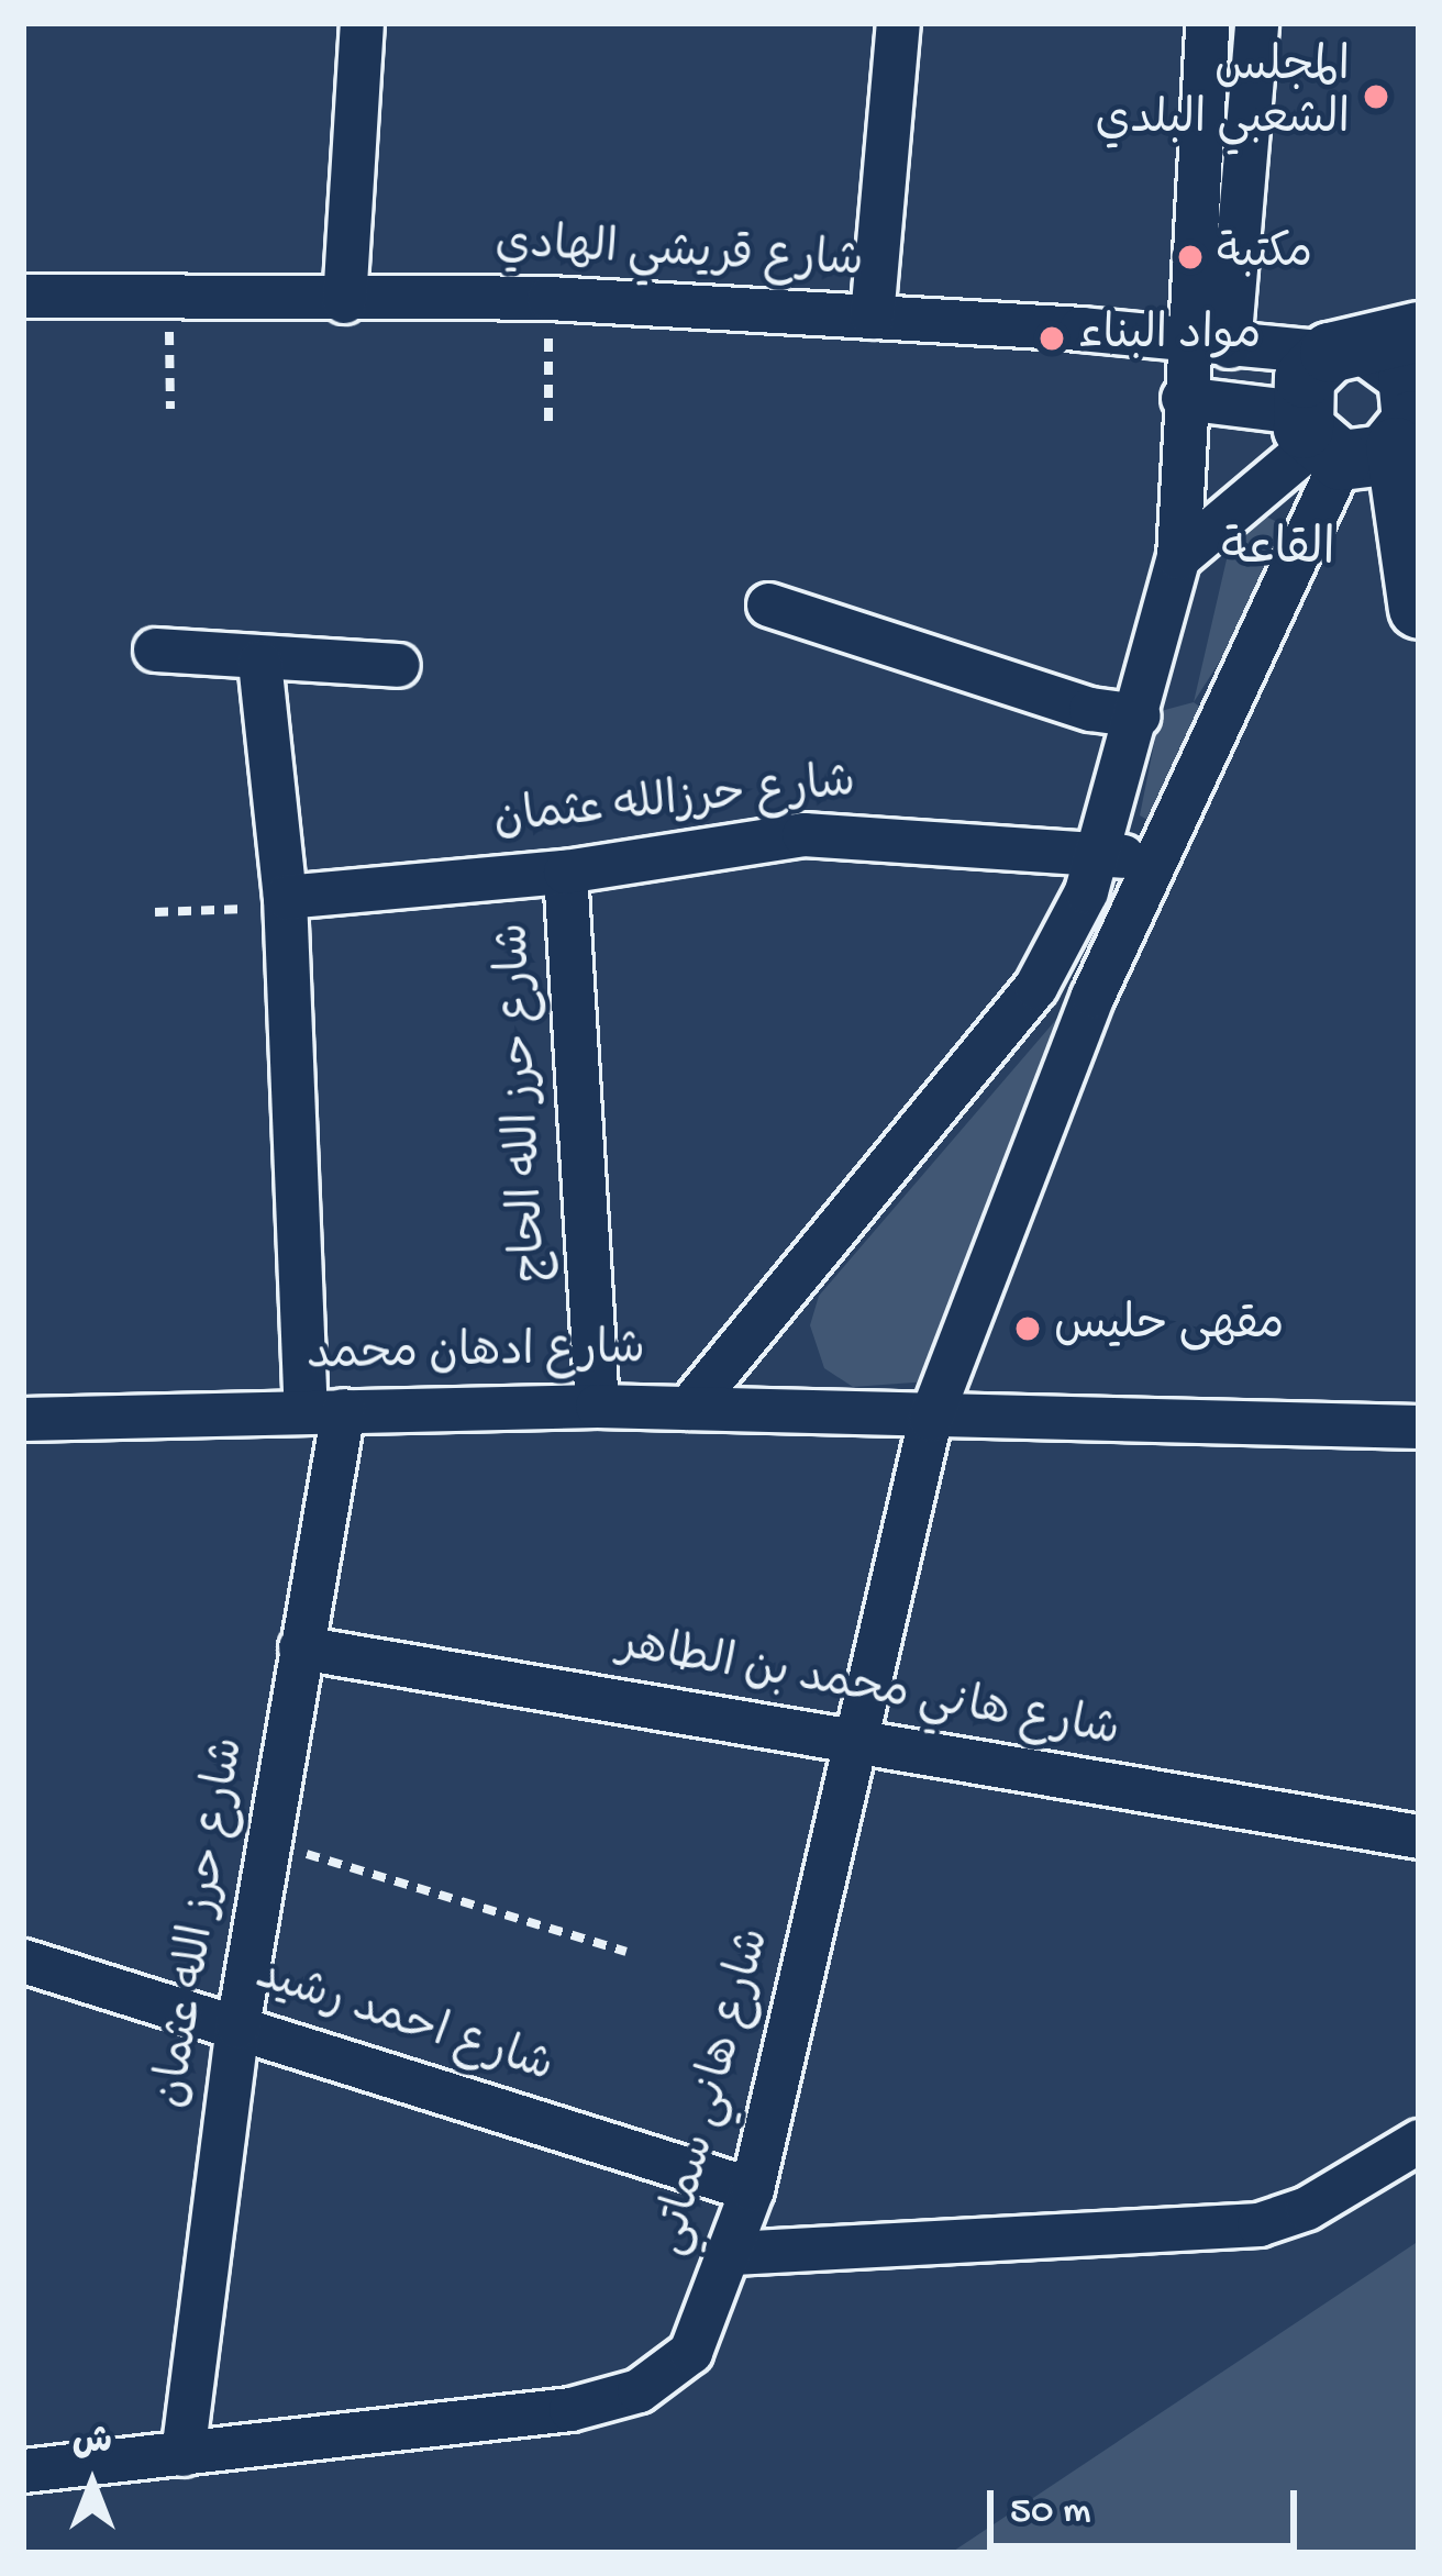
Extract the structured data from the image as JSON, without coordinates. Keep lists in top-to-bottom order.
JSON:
{
  "streets": {
    "street": [
      "شارع قريشي الهادي",
      "شارع حرزالله عثمان",
      "شارع حرز الله الحاج",
      "شارع ادهان محمد",
      "شارع هاني محمد بن الطاهر",
      "شارع حرز الله عثمان",
      "شارع احمد رشيد",
      "شارع هاني سماتي"
    ]
  },
  "crossings": [
    ["شارع حرزالله عثمان", "شارع حرز الله الحاج"],
    ["شارع حرزالله عثمان", "شارع حرز الله عثمان"],
    ["شارع حرزالله عثمان", "شارع هاني سماتي"],
    ["شارع حرز الله الحاج", "شارع ادهان محمد"],
    ["شارع ادهان محمد", "شارع حرز الله عثمان"],
    ["شارع ادهان محمد", "شارع هاني سماتي"],
    ["شارع هاني محمد بن الطاهر", "شارع حرز الله عثمان"],
    ["شارع هاني محمد بن الطاهر", "شارع هاني سماتي"],
    ["شارع حرز الله عثمان", "شارع احمد رشيد"],
    ["شارع حرز الله عثمان", "شارع هاني سماتي"],
    ["شارع احمد رشيد", "شارع هاني سماتي"]
  ],
  "districts": ["القاعة"],
  "places": [
    "المجلس الشعبي البلدي",
    "مكتبة",
    "مواد البناء",
    "مقهى حليس"
  ],
  "scale_bar": "50 m",
  "north": "top"
}
